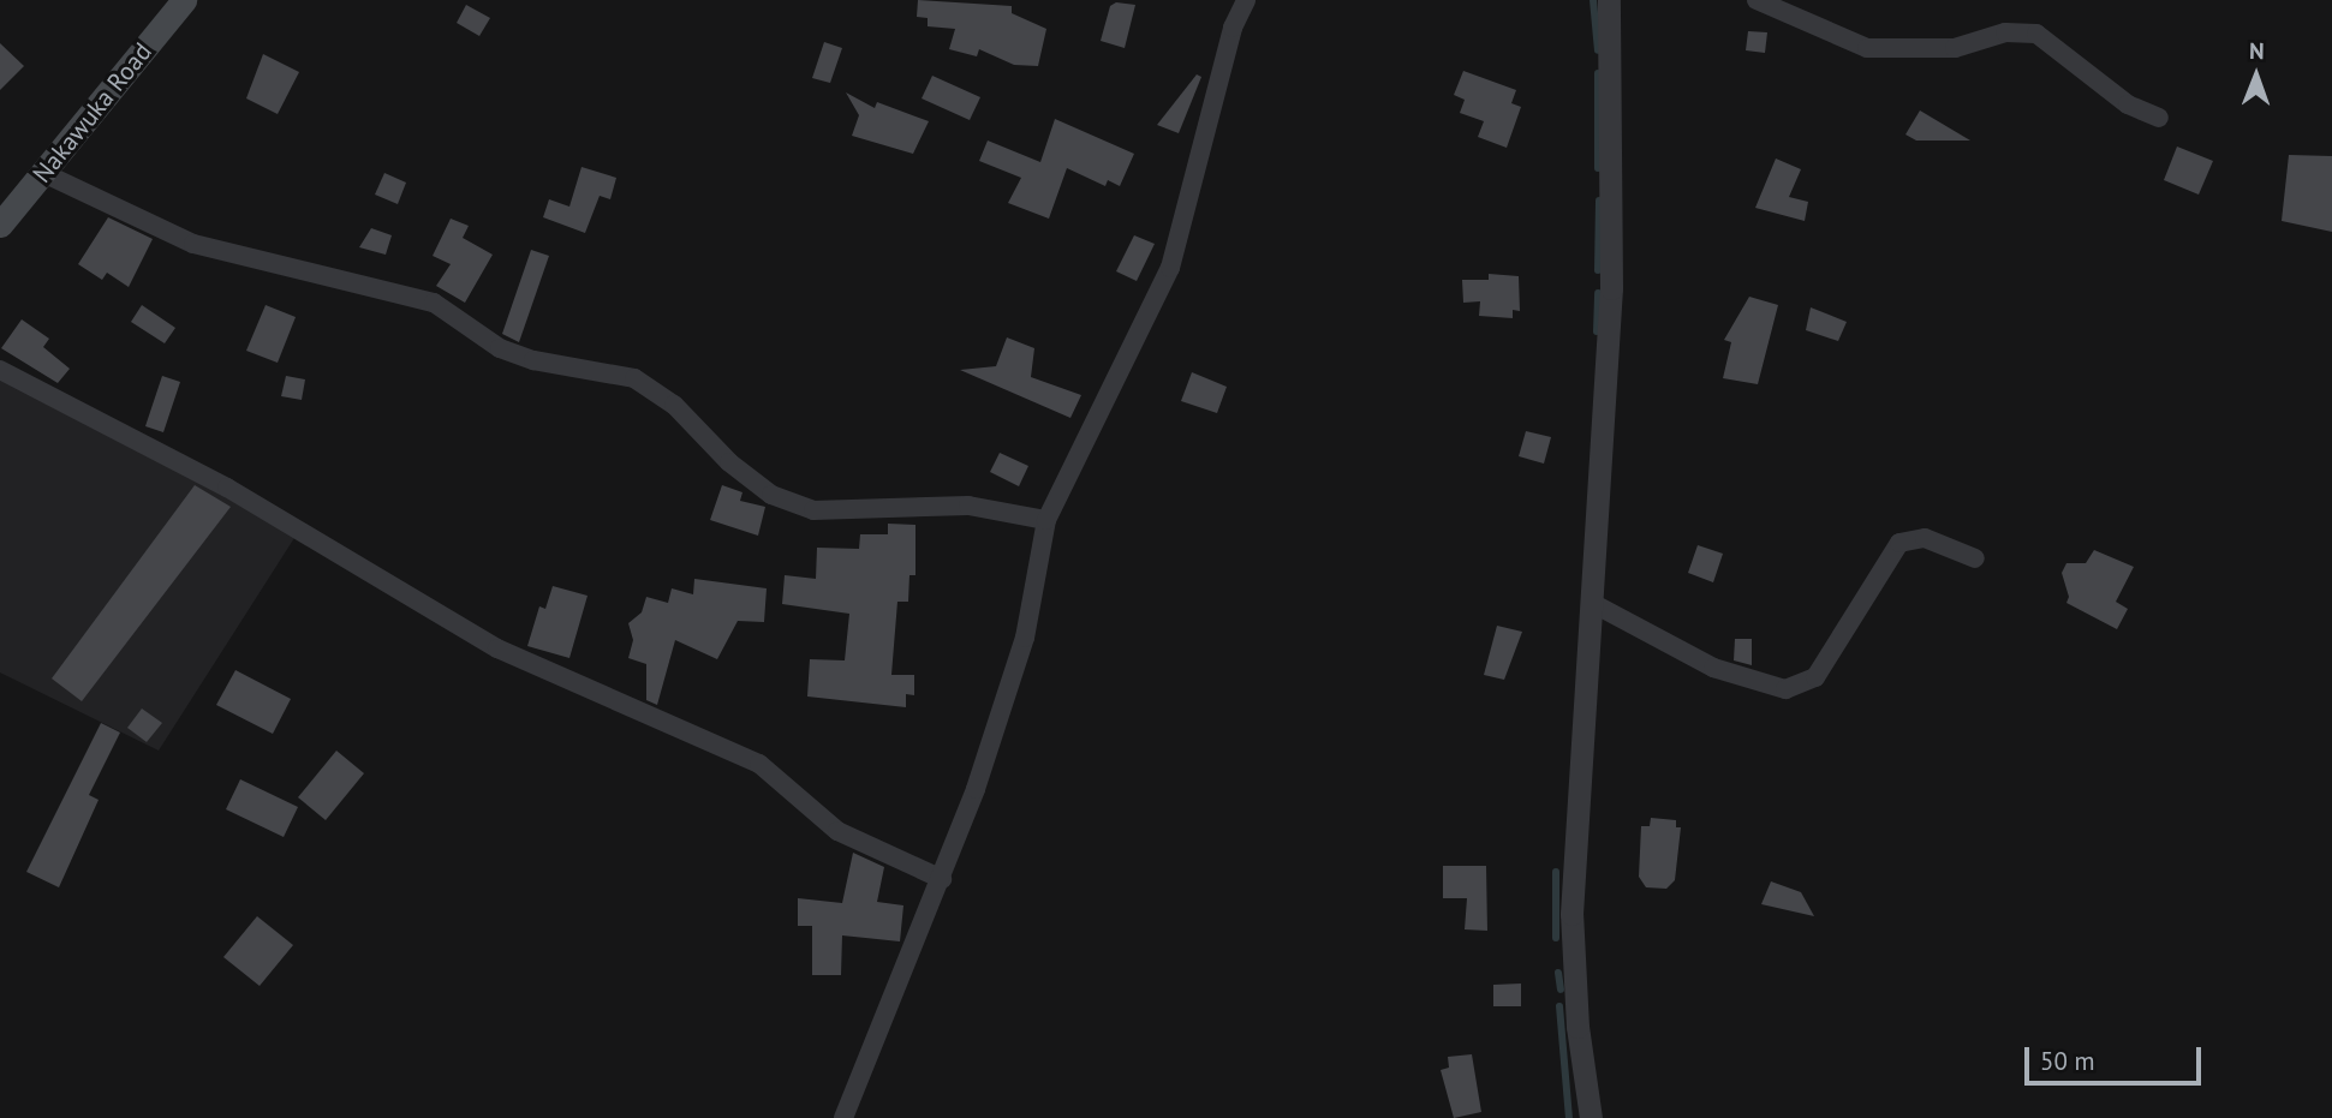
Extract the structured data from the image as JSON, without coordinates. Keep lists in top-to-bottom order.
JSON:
{
  "streets": {
    "main road": ["Nakawuka Road"]
  },
  "scale_bar": "50 m",
  "north": "top"
}
